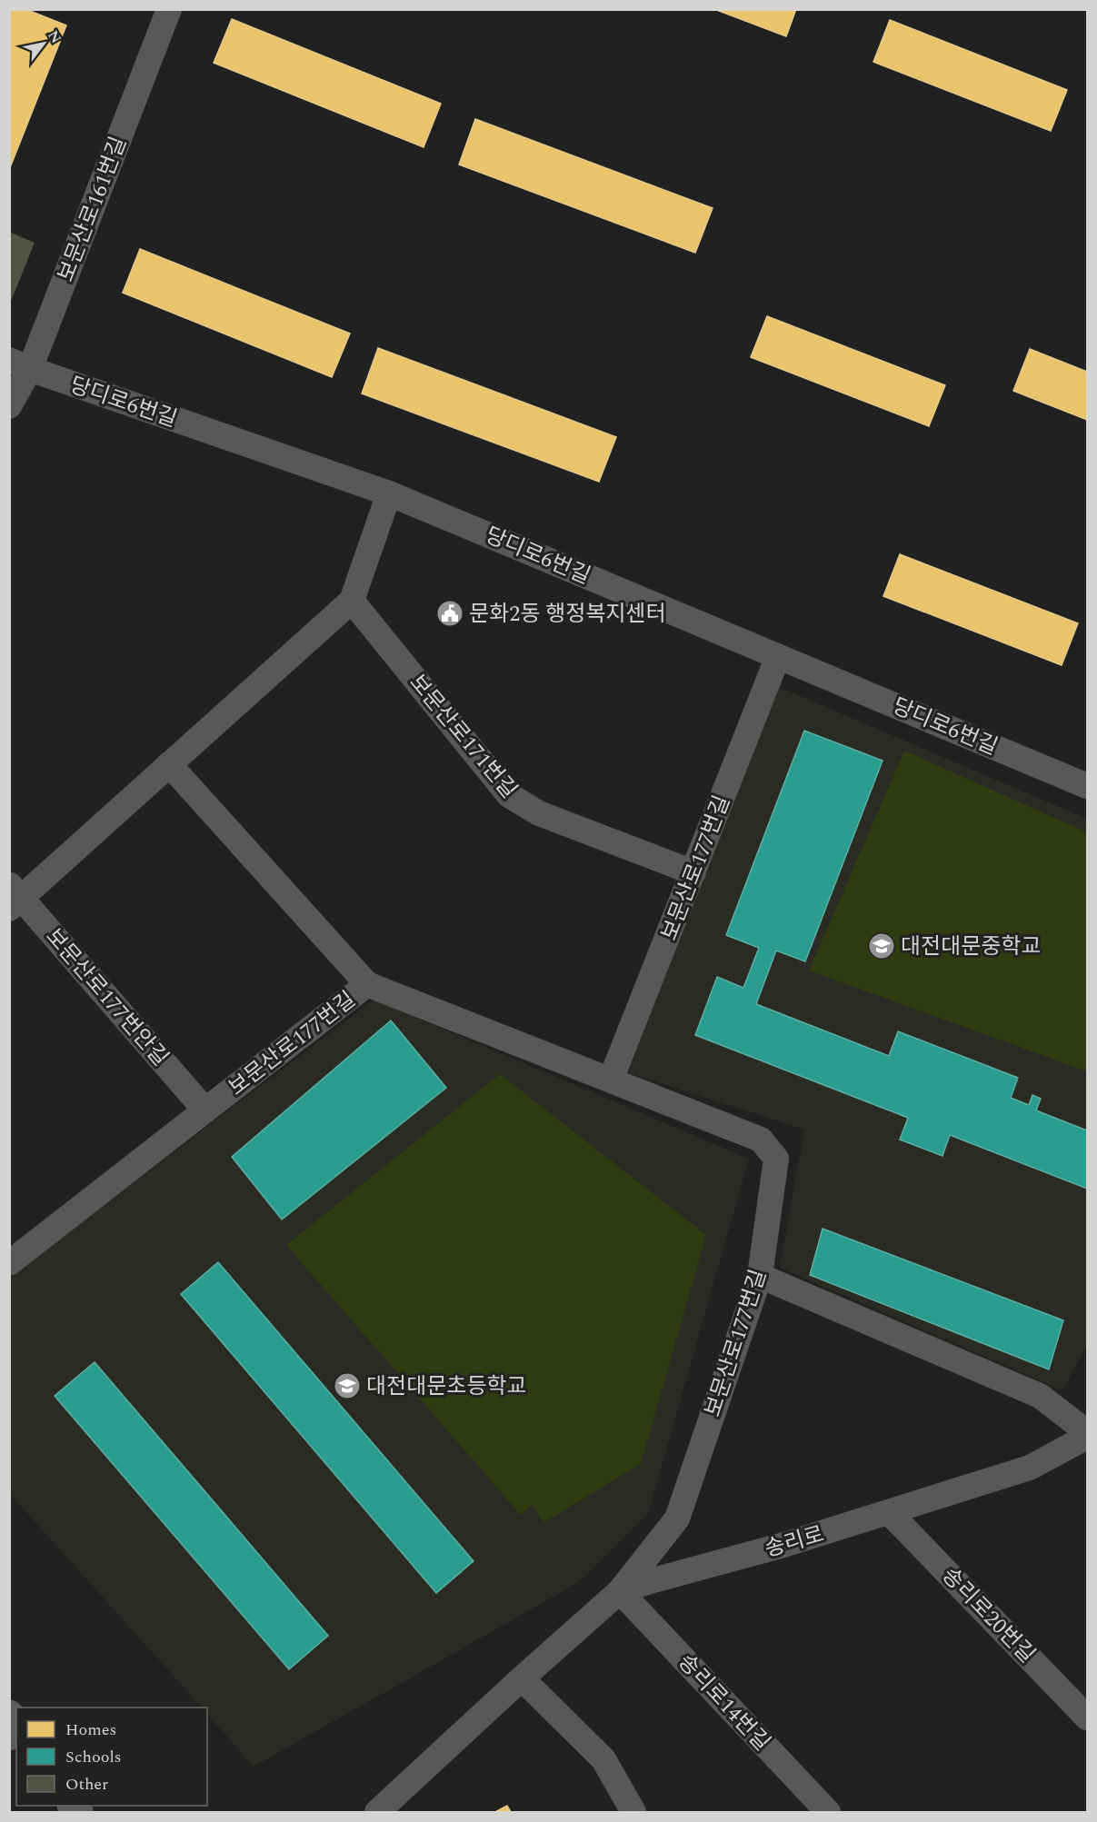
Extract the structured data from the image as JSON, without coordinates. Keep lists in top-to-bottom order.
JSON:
{
  "streets": {
    "street": [
      "보문산로161번길",
      "당디로6번길",
      "보문산로171번길",
      "보문산로177번길",
      "보문산로177번안길",
      "송리로",
      "송리로20번길",
      "송리로14번길"
    ]
  },
  "crossings": [
    ["보문산로161번길", "당디로6번길"],
    ["당디로6번길", "보문산로177번길"],
    ["보문산로171번길", "보문산로177번길"],
    ["보문산로177번길", "보문산로177번안길"],
    ["보문산로177번길", "송리로"],
    ["보문산로177번길", "송리로14번길"],
    ["송리로", "송리로20번길"],
    ["송리로", "송리로14번길"]
  ],
  "places": {
    "public building": ["문화2동 행정복지센터"],
    "school or university": ["대전대문중학교", "대전대문초등학교"]
  },
  "legend": ["Homes", "Schools", "Other"],
  "north": "top right"
}
